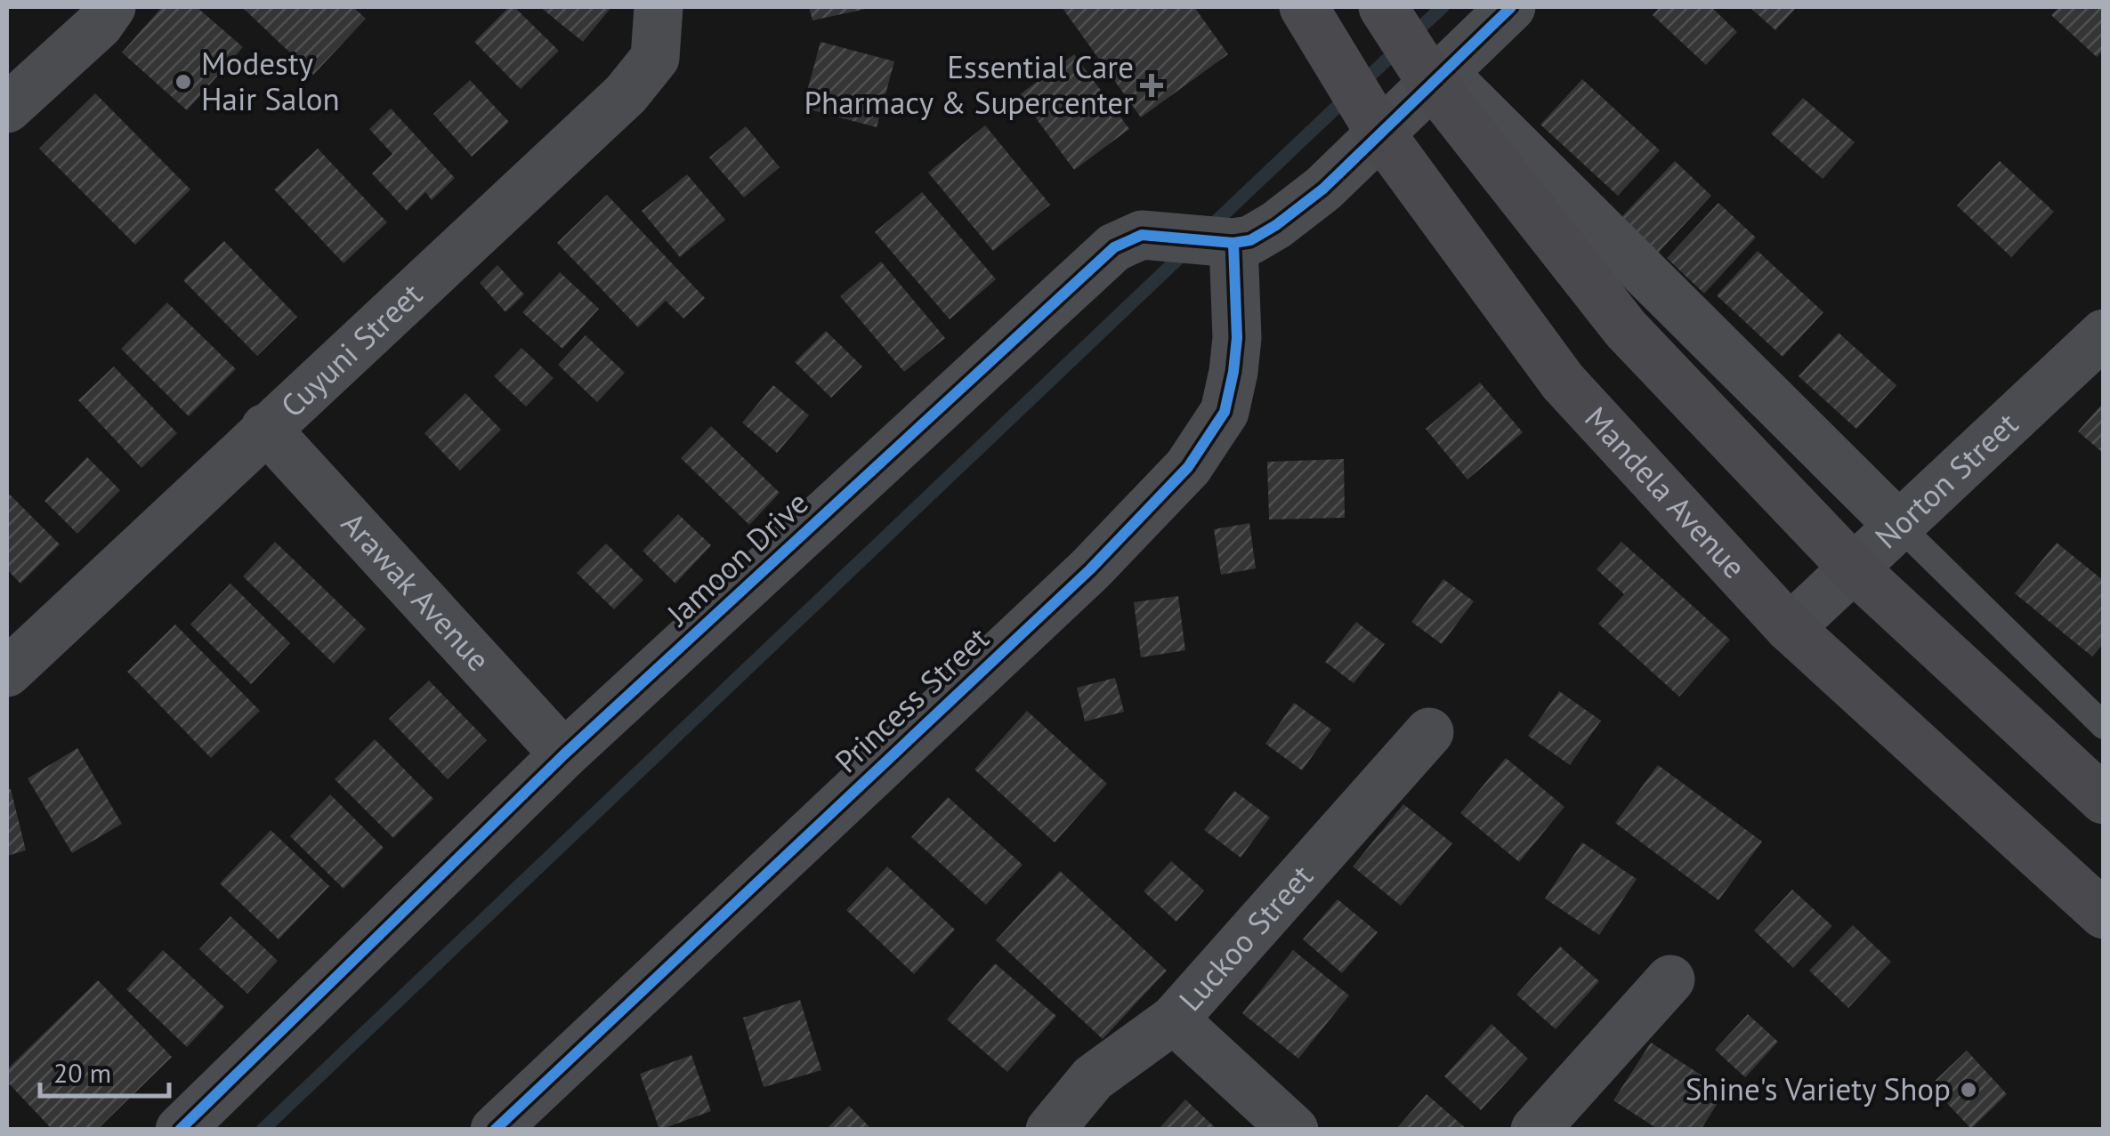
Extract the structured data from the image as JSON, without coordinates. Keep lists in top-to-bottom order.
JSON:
{
  "streets": {
    "main road": ["Mandela Avenue"],
    "street": [
      "Cuyuni Street",
      "Norton Street",
      "Jamoon Drive",
      "Arawak Avenue",
      "Princess Street",
      "Luckoo Street"
    ]
  },
  "crossings": [
    ["Cuyuni Street", "Arawak Avenue"],
    ["Norton Street", "Mandela Avenue"],
    ["Jamoon Drive", "Arawak Avenue"],
    ["Jamoon Drive", "Princess Street"]
  ],
  "places": {
    "other": ["Modesty Hair Salon", "Shine's Variety Shop"],
    "health": ["Essential Care Pharmacy & Supercenter"]
  },
  "scale_bar": "20 m"
}
